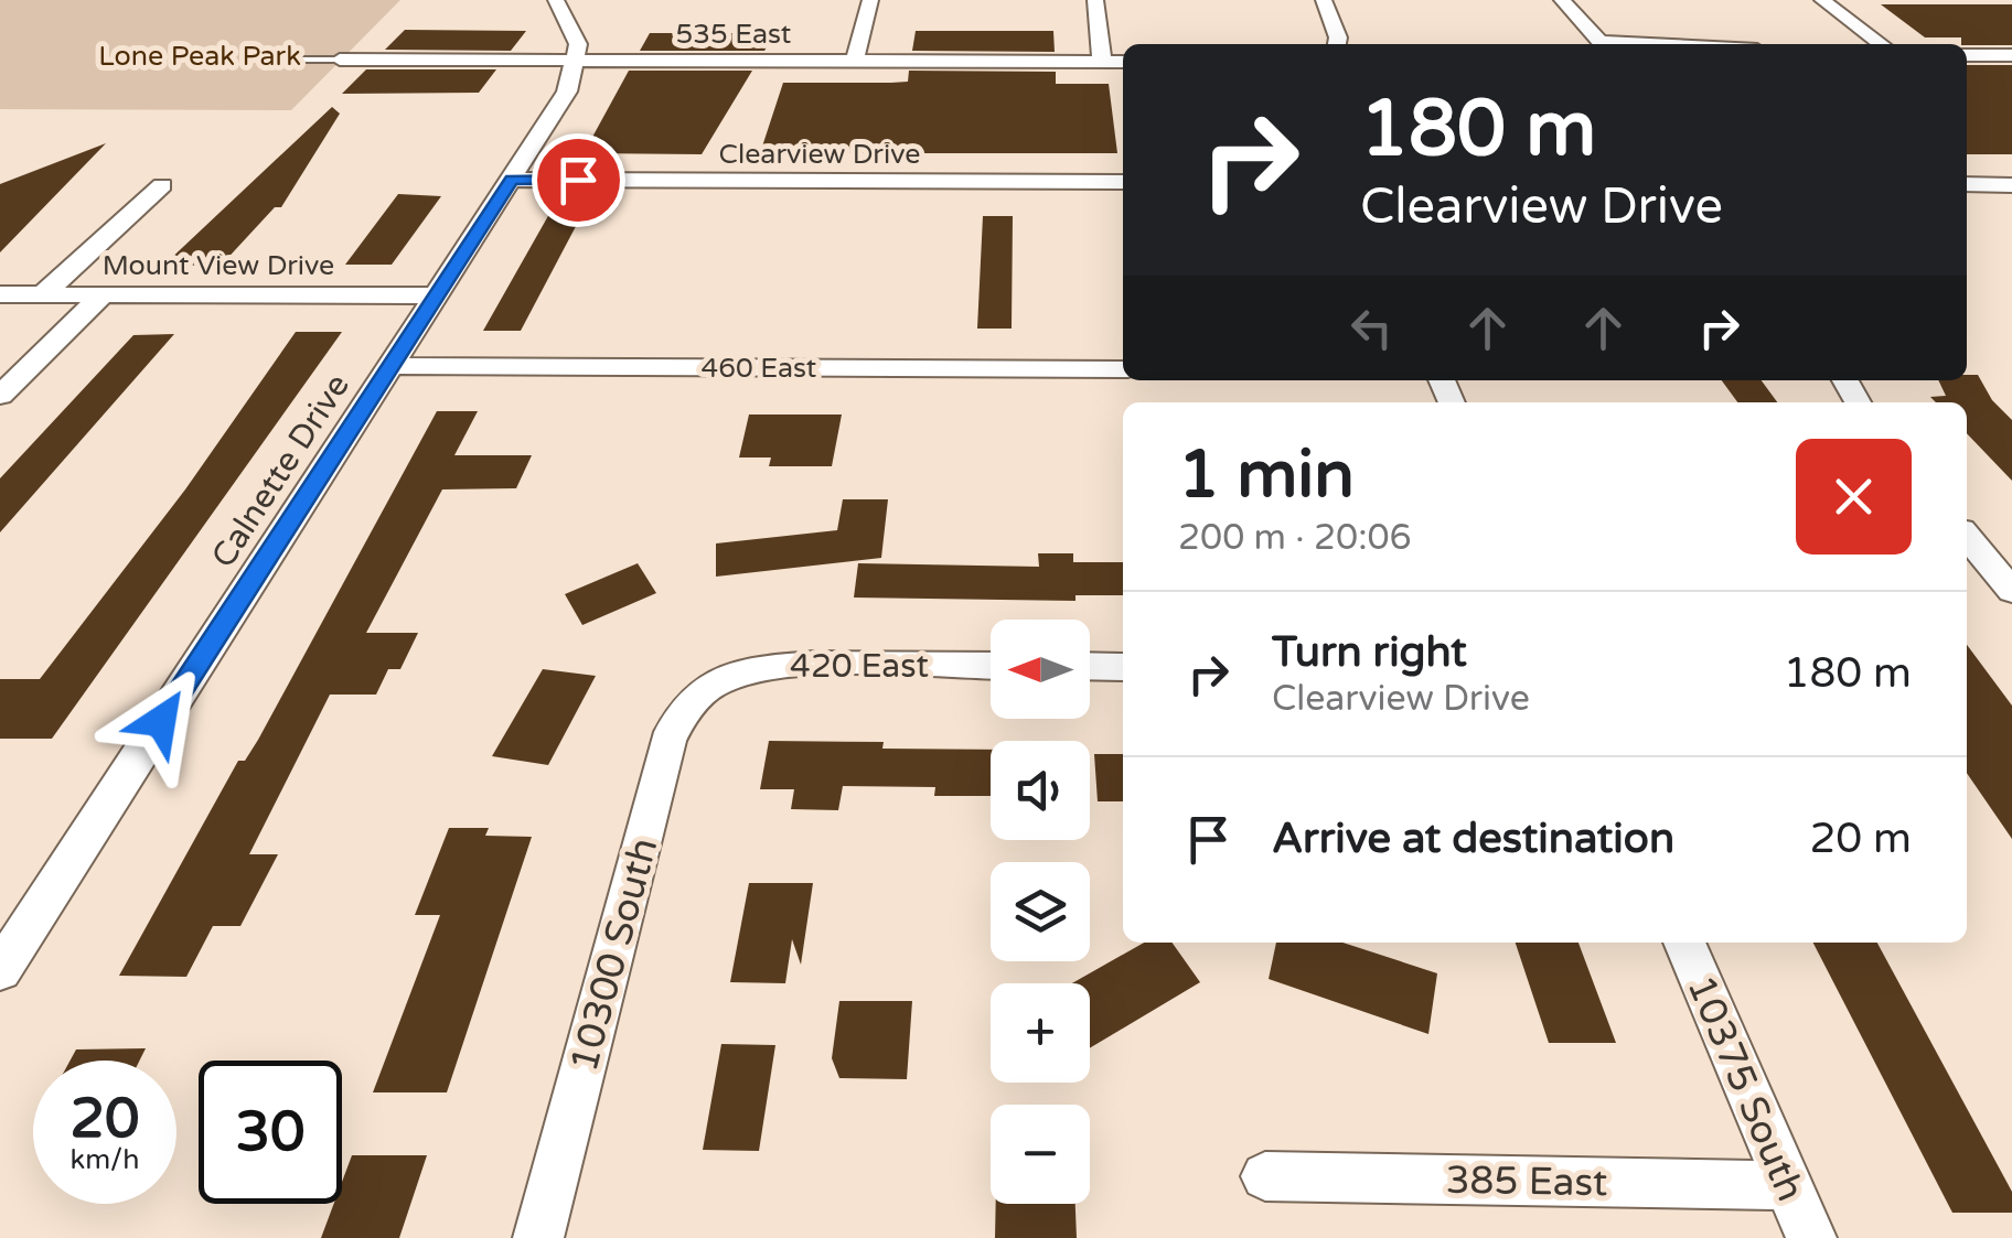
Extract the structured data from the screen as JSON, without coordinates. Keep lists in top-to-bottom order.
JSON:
{
  "streets": {
    "street": [
      "535 East",
      "Clearview Drive",
      "Mount View Drive",
      "460 East",
      "Calnette Drive",
      "420 East",
      "10300 South",
      "10375 South",
      "385 East"
    ]
  },
  "crossings": [
    ["535 East", "Calnette Drive"],
    ["Clearview Drive", "Calnette Drive"],
    ["Mount View Drive", "Calnette Drive"],
    ["460 East", "Calnette Drive"],
    ["420 East", "10300 South"],
    ["10375 South", "385 East"]
  ],
  "parks": ["Lone Peak Park"],
  "north": "left",
  "page": {
    "turn": ["180 m", "Clearview Drive"],
    "heading": ["1 min", "200 m · 20:06"],
    "list": [
      {
        "name": "Turn right",
        "note": "Clearview Drive",
        "value": "180 m"
      },
      {
        "name": "Arrive at destination",
        "value": "20 m"
      }
    ],
    "map_buttons": ["+", "−"],
    "speed": "20 km/h",
    "limit": "30"
  }
}
